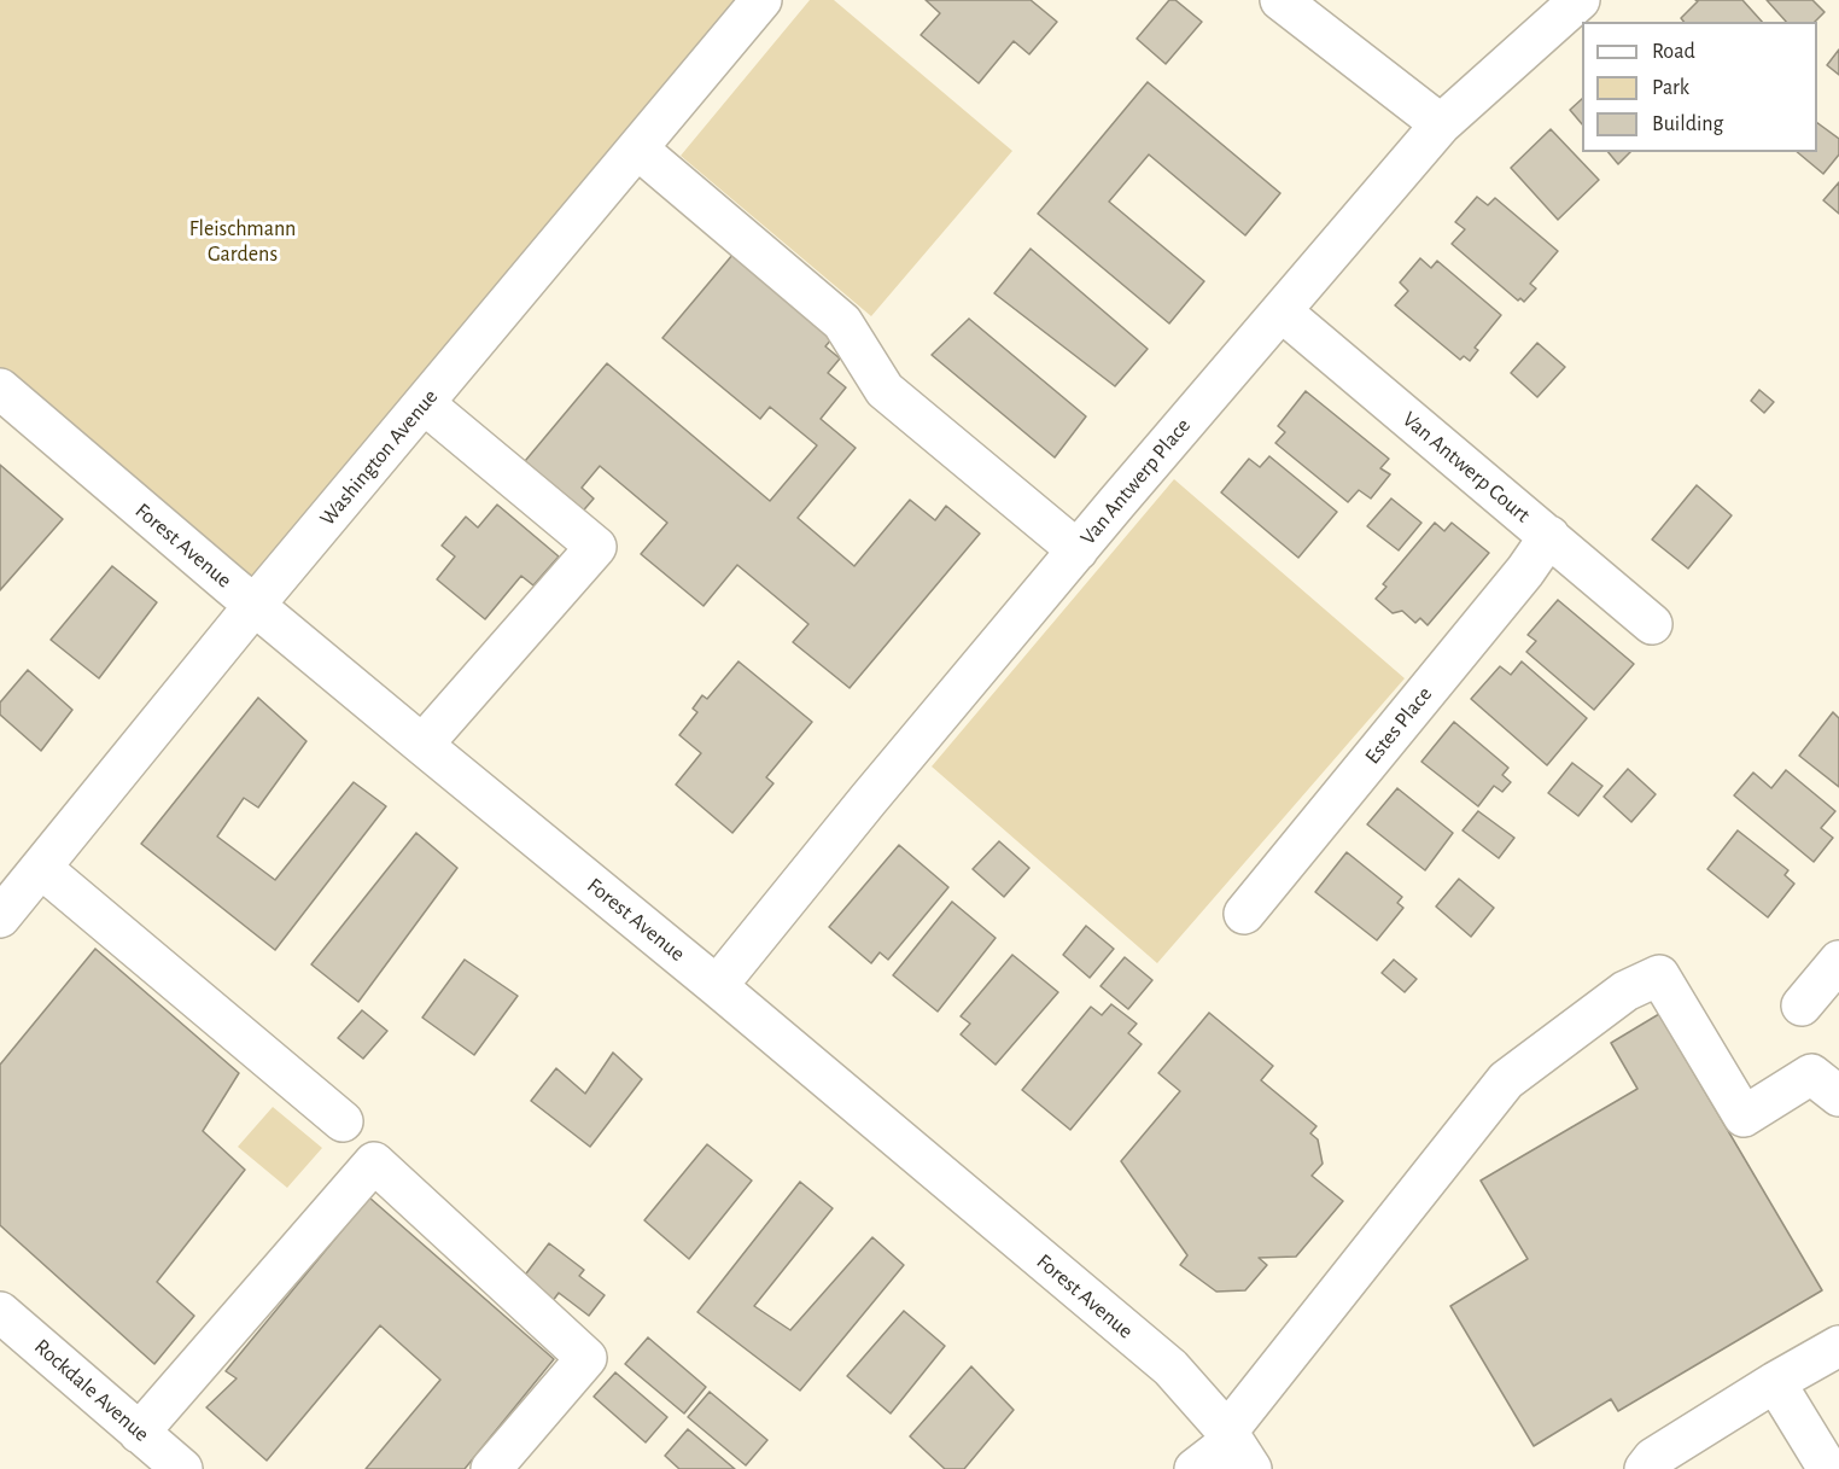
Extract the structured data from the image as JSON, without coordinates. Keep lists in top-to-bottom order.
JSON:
{
  "streets": {
    "street": [
      "Washington Avenue",
      "Van Antwerp Court",
      "Van Antwerp Place",
      "Forest Avenue",
      "Estes Place",
      "Rockdale Avenue"
    ]
  },
  "crossings": [
    ["Washington Avenue", "Forest Avenue"],
    ["Van Antwerp Court", "Van Antwerp Place"],
    ["Van Antwerp Court", "Estes Place"],
    ["Van Antwerp Place", "Forest Avenue"]
  ],
  "parks": ["Fleischmann Gardens"],
  "legend": ["Road", "Park", "Building"]
}
